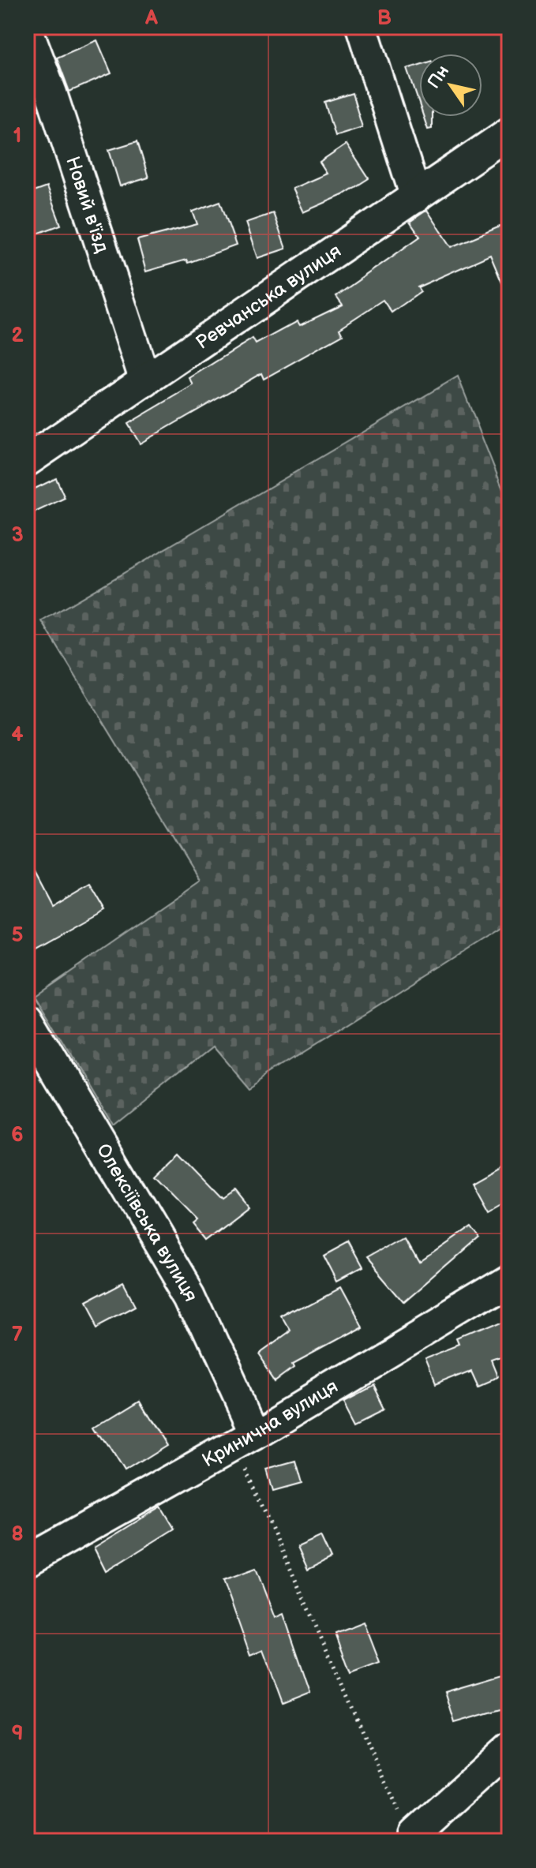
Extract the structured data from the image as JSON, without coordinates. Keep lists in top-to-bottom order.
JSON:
{
  "streets": {
    "street": [
      "Новий в'їзд",
      "Ревчанська вулиця",
      "Олексіївська вулиця",
      "Кринична вулиця"
    ]
  },
  "crossings": [
    ["Новий в'їзд", "Ревчанська вулиця"],
    ["Олексіївська вулиця", "Кринична вулиця"]
  ],
  "north": "top left",
  "grid": {
    "columns": ["A", "B"],
    "rows": [
      "1",
      "2",
      "3",
      "4",
      "5",
      "6",
      "7",
      "8",
      "9"
    ]
  }
}
